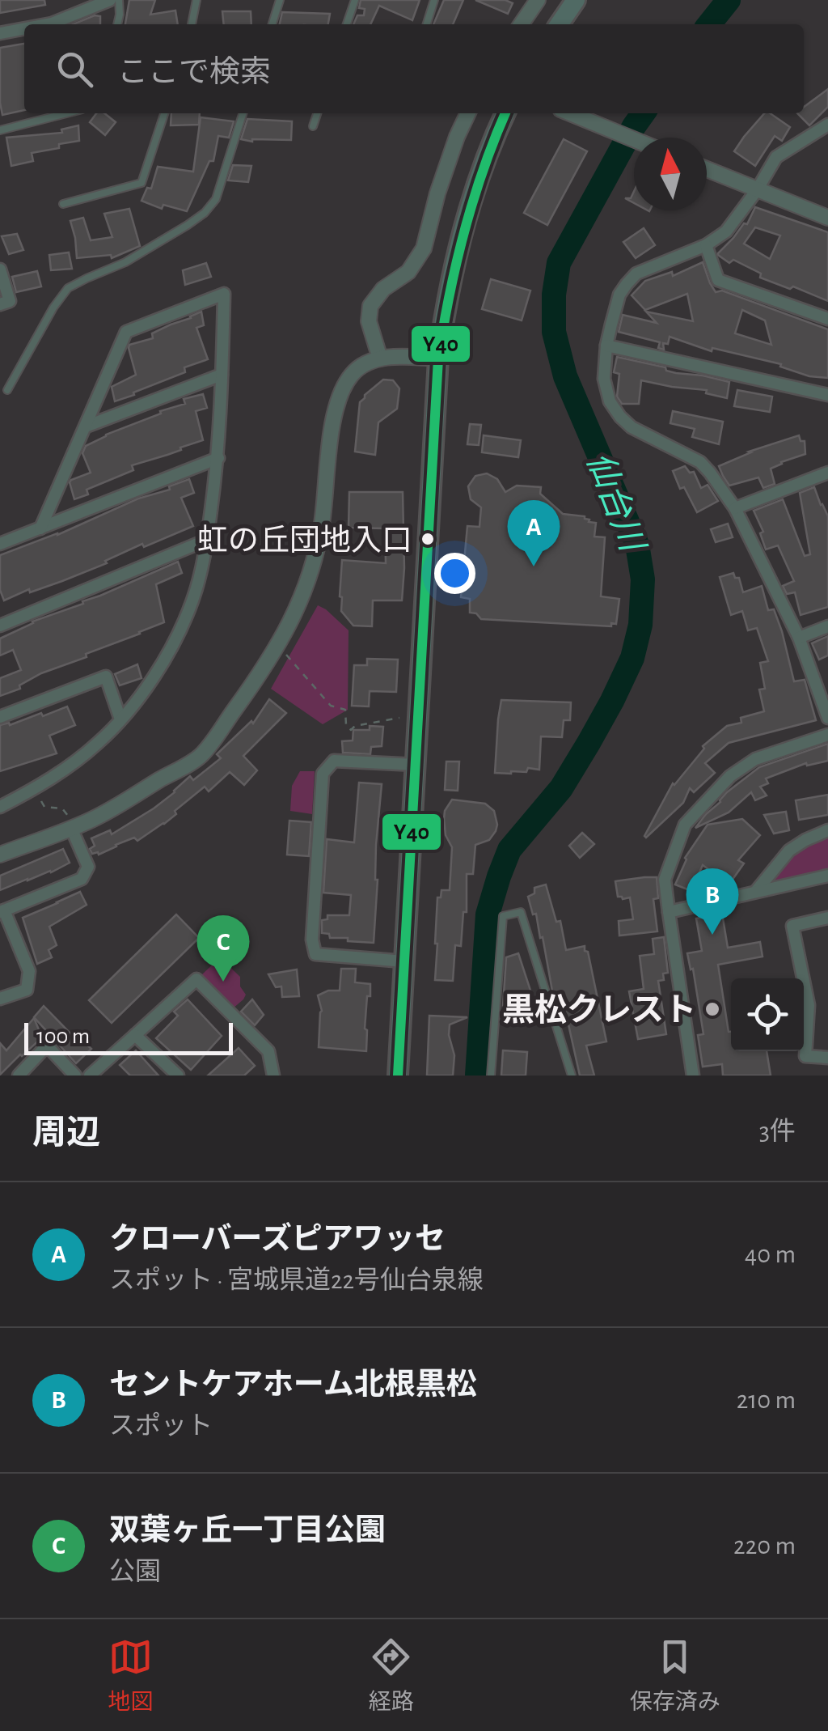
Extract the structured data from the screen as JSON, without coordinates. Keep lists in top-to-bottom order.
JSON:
{
  "water": ["仙台川"],
  "places": ["虹の丘団地入口", "黒松クレスト"],
  "lines": ["transit line Y40"],
  "scale_bar": "100 m",
  "north": "top",
  "page": {
    "search": "ここで検索",
    "pins": ["A", "B", "C"],
    "scale": "100 m",
    "heading": ["周辺", "3件"],
    "list": [
      {
        "mark": "A",
        "name": "クローバーズピアワッセ",
        "note": "スポット · 宮城県道22号仙台泉線",
        "value": "40 m"
      },
      {
        "mark": "B",
        "name": "セントケアホーム北根黒松",
        "note": "スポット",
        "value": "210 m"
      },
      {
        "mark": "C",
        "name": "双葉ヶ丘一丁目公園",
        "note": "公園",
        "value": "220 m"
      }
    ],
    "nav": ["地図", "経路", "保存済み"]
  }
}
